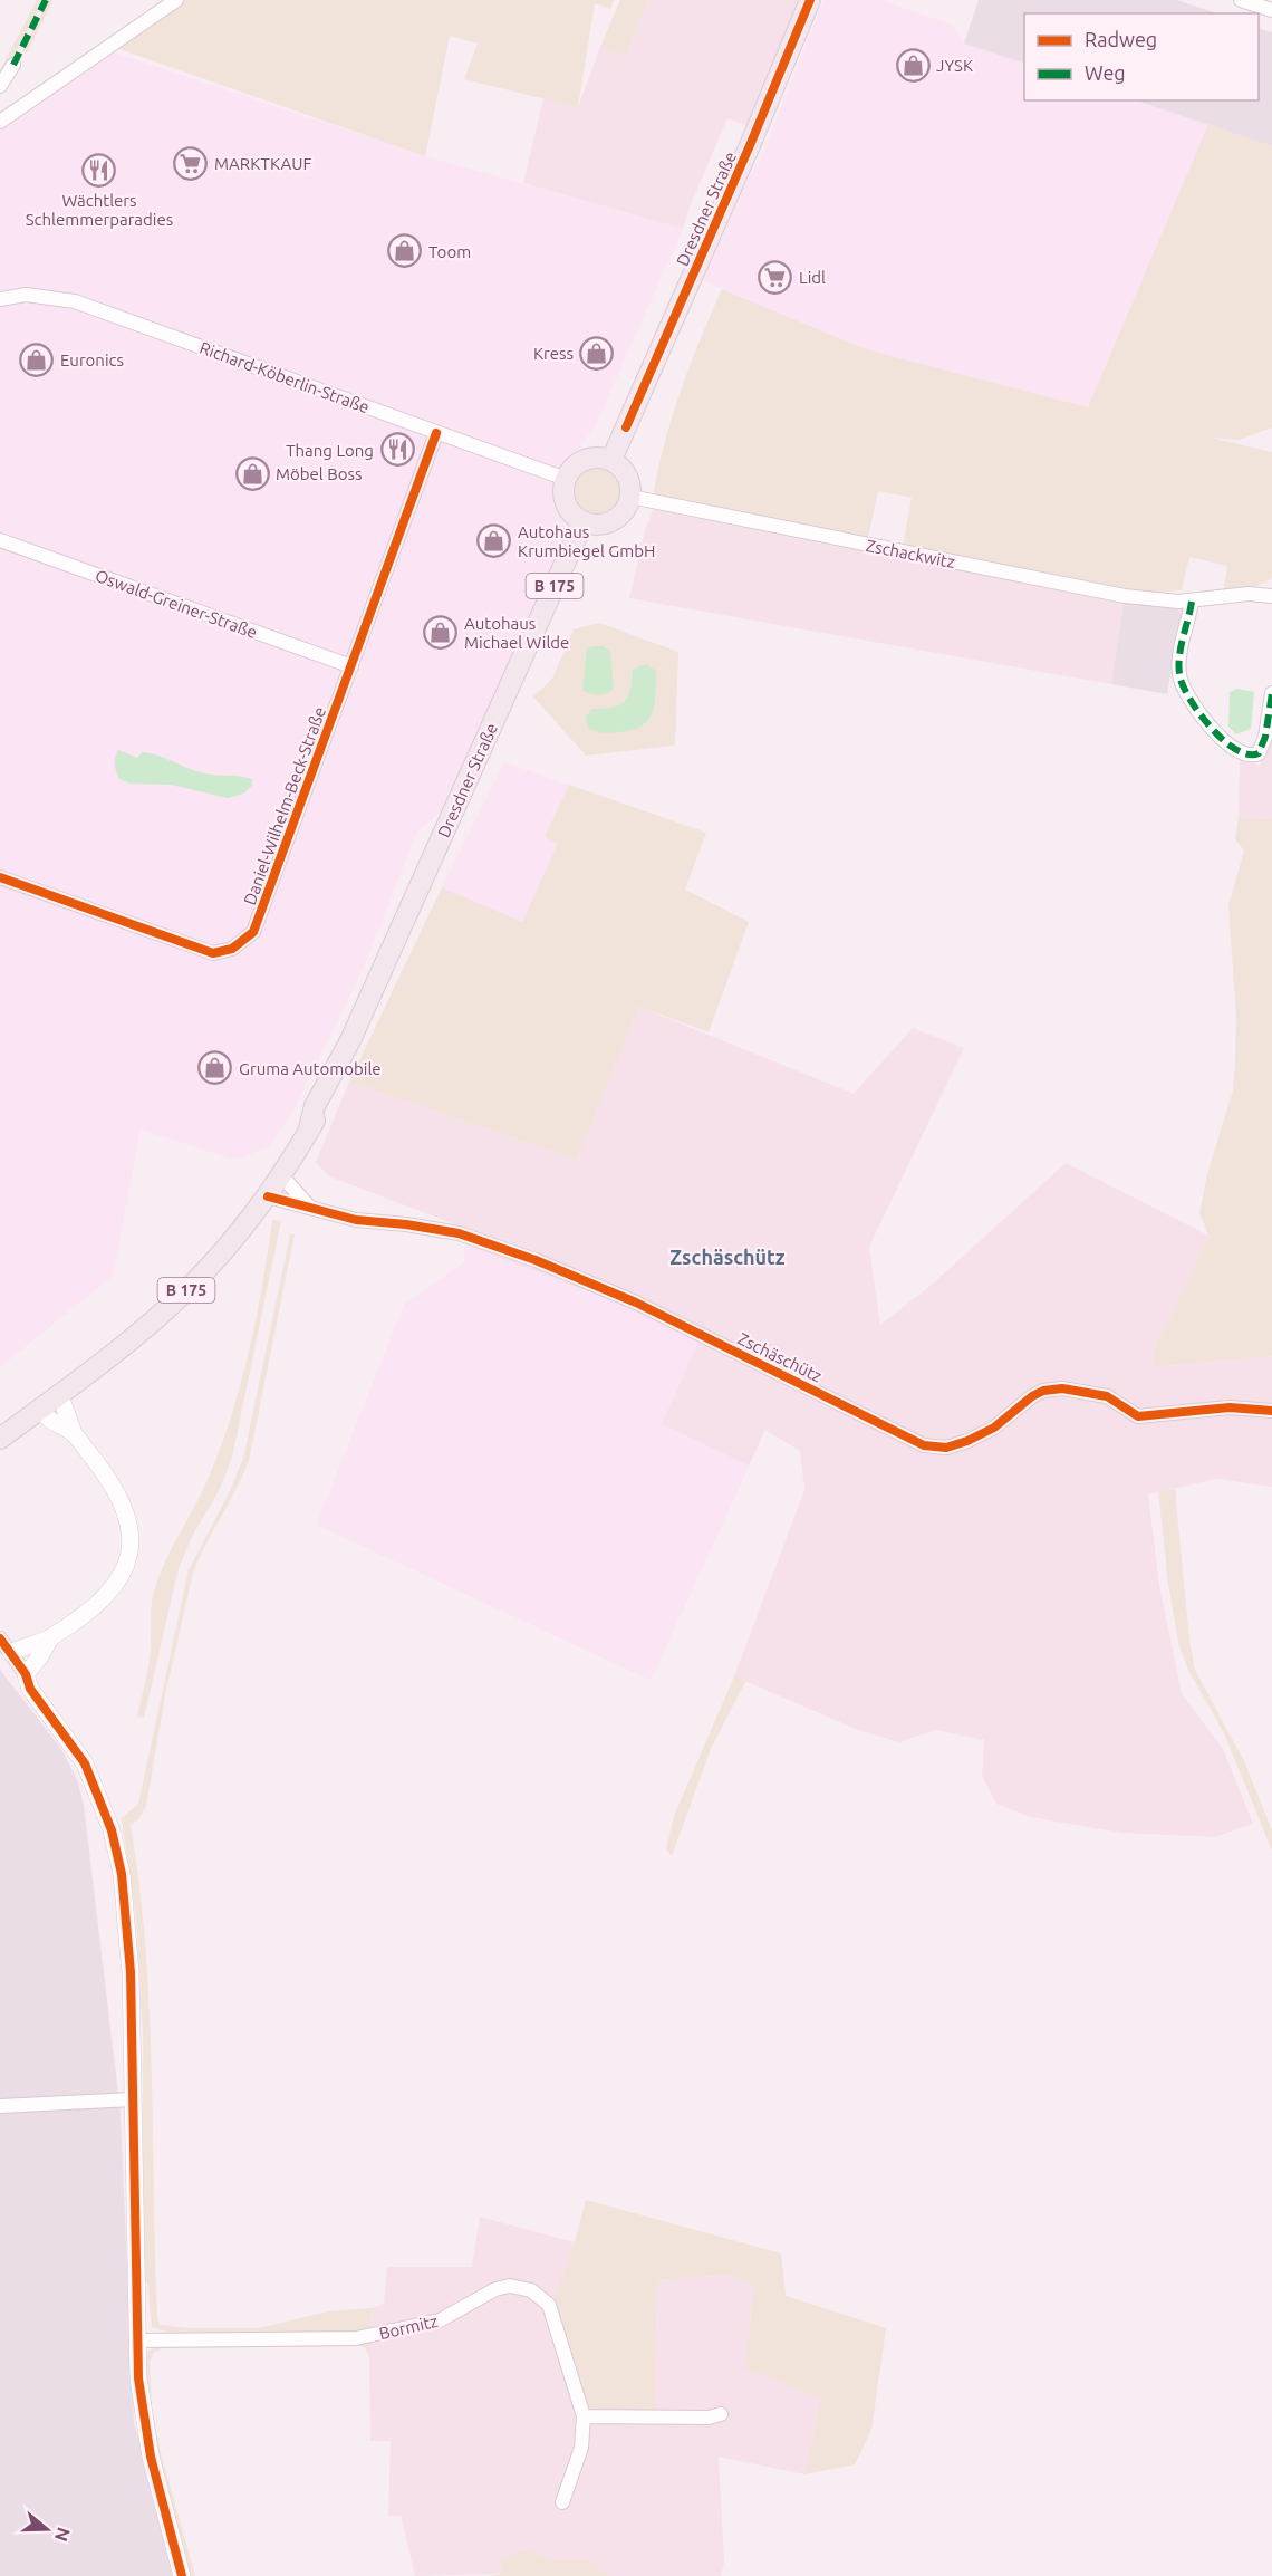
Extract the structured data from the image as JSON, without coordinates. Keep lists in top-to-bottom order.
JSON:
{
  "streets": {
    "main road": ["Dresdner Straße", "B 175"],
    "street": [
      "Richard-Köberlin-Straße",
      "Zschackwitz",
      "Oswald-Greiner-Straße",
      "Daniel-Wilhelm-Beck-Straße",
      "Zschäschütz",
      "Bormitz"
    ]
  },
  "crossings": [
    ["Dresdner Straße", "Richard-Köberlin-Straße"],
    ["Dresdner Straße", "Zschackwitz"],
    ["Dresdner Straße", "B 175"],
    ["Dresdner Straße", "Zschäschütz"],
    ["Richard-Köberlin-Straße", "Zschackwitz"],
    ["Richard-Köberlin-Straße", "Daniel-Wilhelm-Beck-Straße"],
    ["B 175", "Zschäschütz"],
    ["Oswald-Greiner-Straße", "Daniel-Wilhelm-Beck-Straße"]
  ],
  "districts": ["Zschäschütz"],
  "places": {
    "shop": [
      "JYSK",
      "Toom",
      "Kress",
      "Euronics",
      "Möbel Boss",
      "Autohaus Krumbiegel GmbH",
      "Autohaus Michael Wilde",
      "Gruma Automobile"
    ],
    "supermarket": ["MARKTKAUF", "Lidl"],
    "restaurant": ["Wächtlers Schlemmerparadies", "Thang Long"]
  },
  "legend": ["Radweg", "Weg"],
  "north": "right"
}
